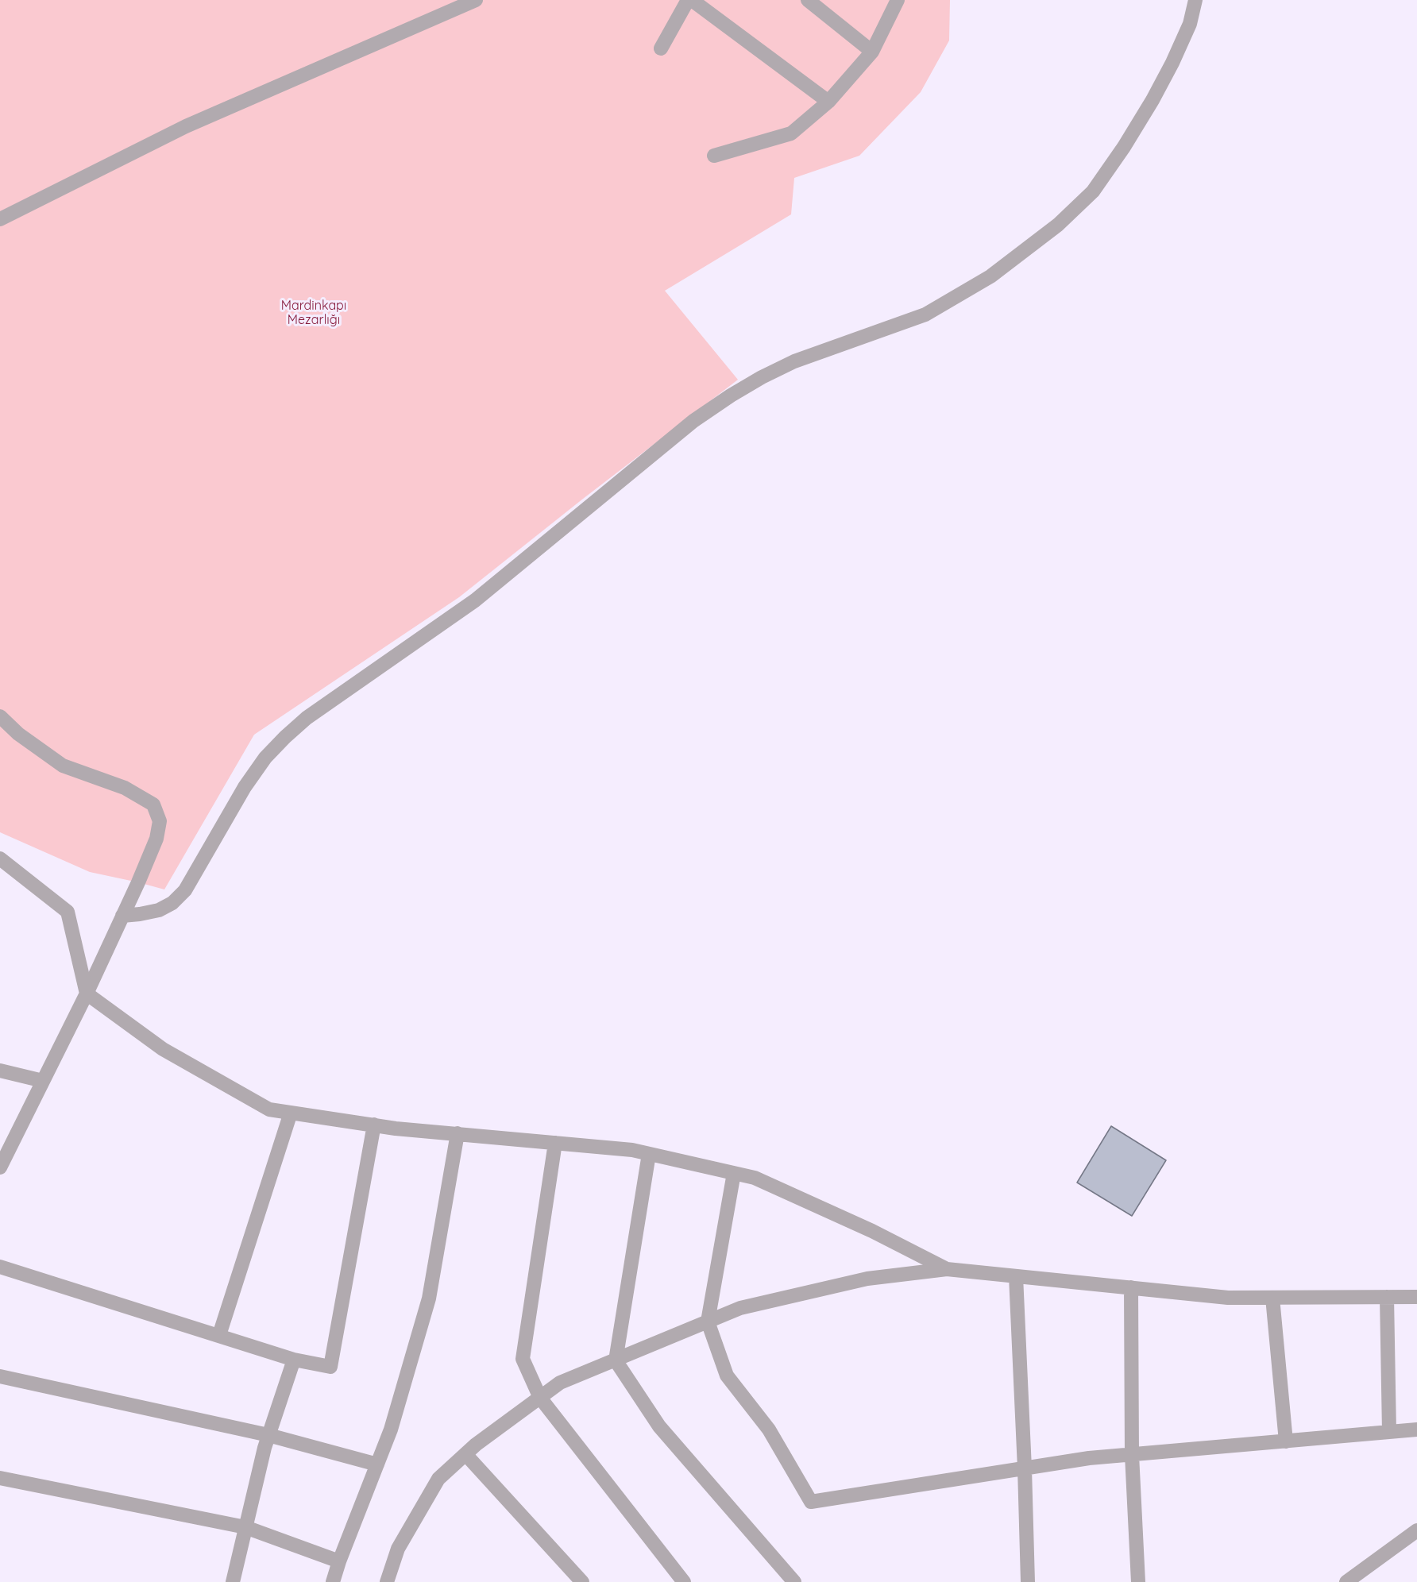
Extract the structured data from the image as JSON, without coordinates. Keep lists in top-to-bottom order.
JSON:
{
  "parks": ["Mardinkapı Mezarlığı"]
}
